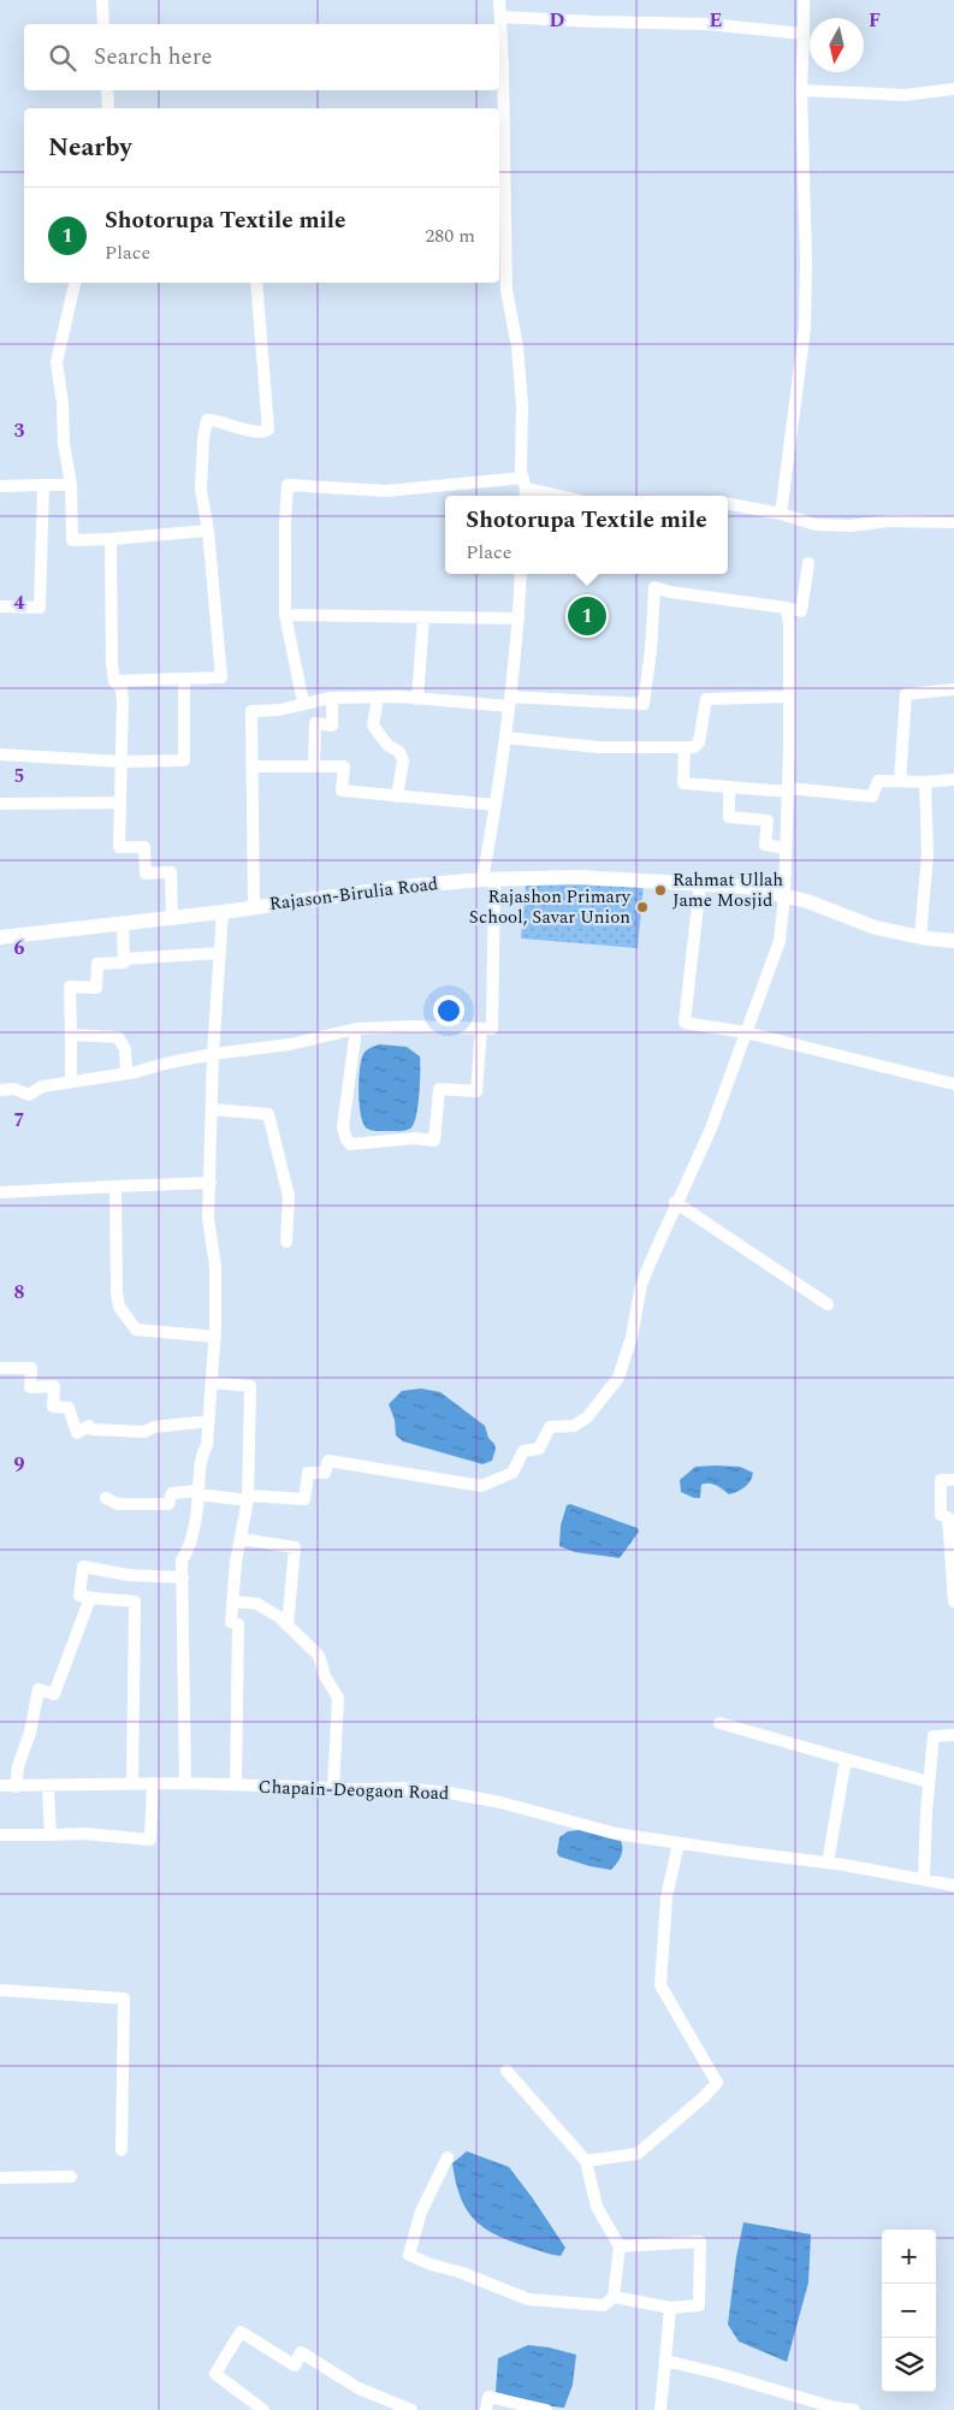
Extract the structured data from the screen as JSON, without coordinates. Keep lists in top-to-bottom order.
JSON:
{
  "streets": {
    "street": ["Rajason-Birulia Road", "Chapain-Deogaon Road"]
  },
  "places": ["Rahmat Ullah Jame Mosjid", "Rajashon Primary School, Savar Union"],
  "north": "bottom",
  "page": {
    "search": "Search here",
    "heading": "Nearby",
    "list": [
      {
        "mark": "1",
        "name": "Shotorupa Textile mile",
        "note": "Place",
        "value": "280 m"
      }
    ],
    "popup": ["Shotorupa Textile mile", "Place"],
    "pins": "1",
    "map_buttons": ["+", "−"]
  },
  "grid": {
    "columns": ["D", "E", "F"],
    "rows": [
      "3",
      "4",
      "5",
      "6",
      "7",
      "8",
      "9"
    ]
  }
}
